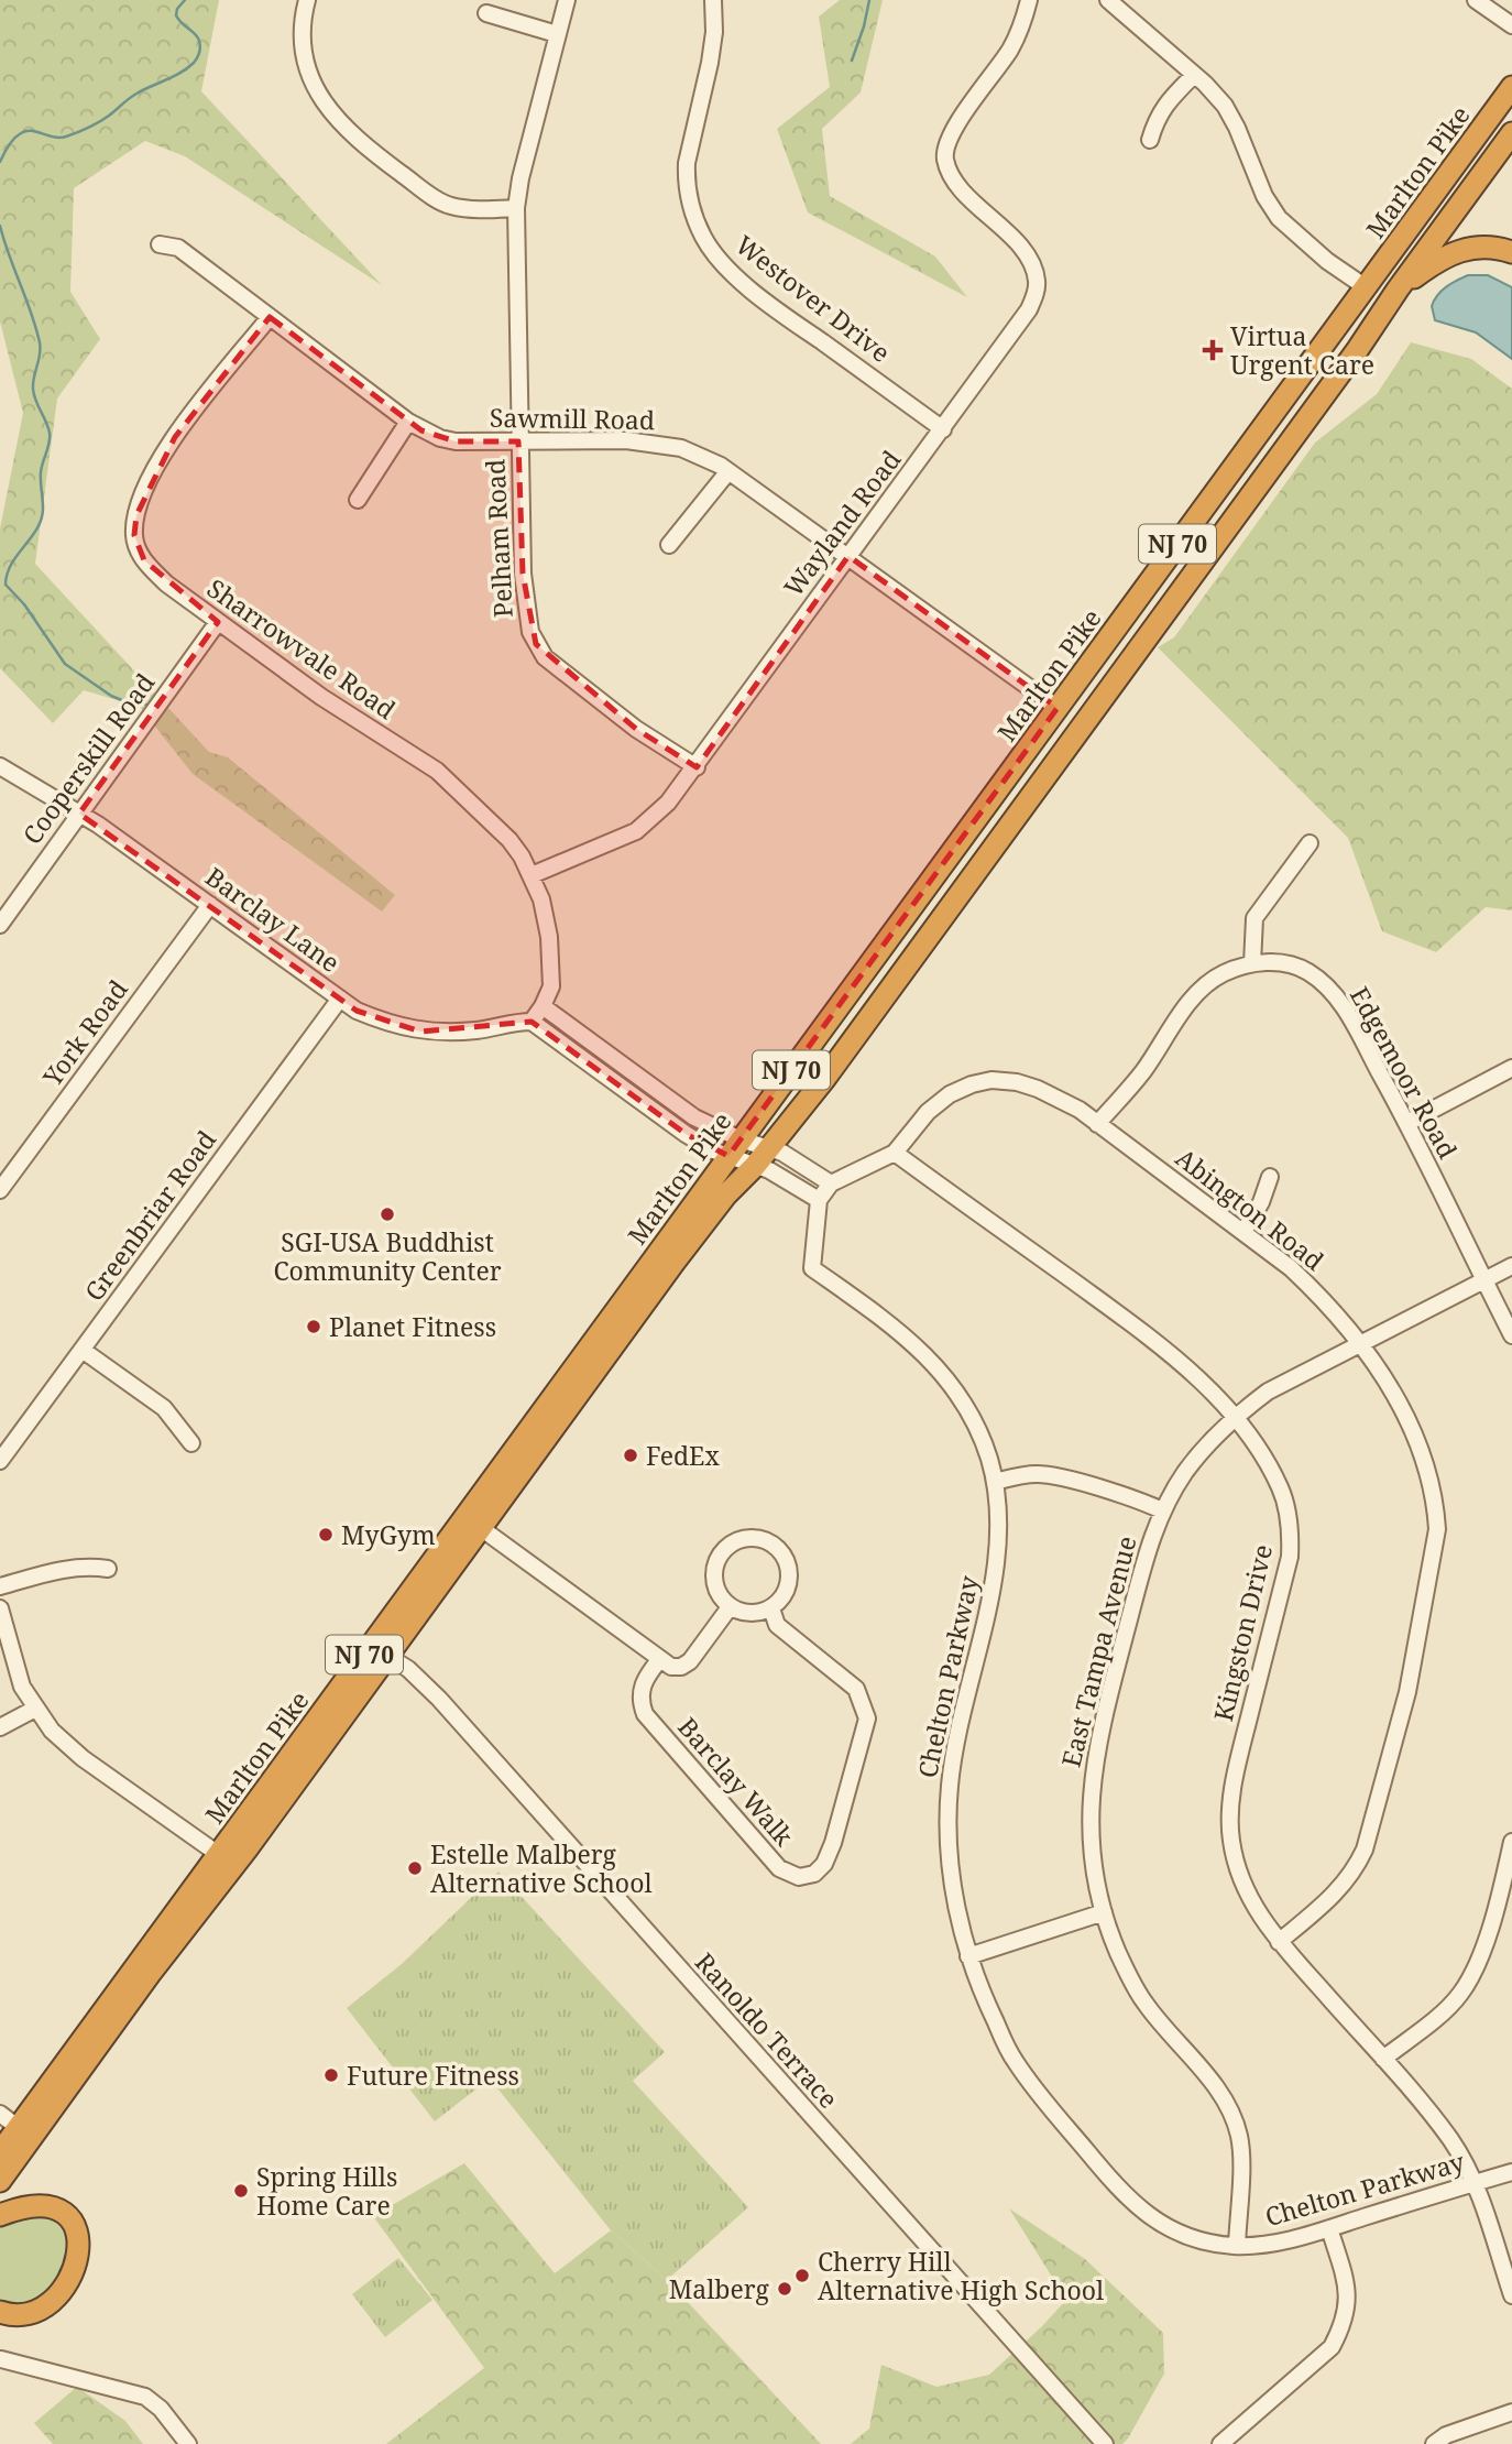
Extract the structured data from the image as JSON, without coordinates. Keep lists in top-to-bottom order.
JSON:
{
  "streets": {
    "highway": ["Marlton Pike", "NJ 70"],
    "street": [
      "Westover Drive",
      "Sawmill Road",
      "Wayland Road",
      "Pelham Road",
      "Sharrowvale Road",
      "Cooperskill Road",
      "Barclay Lane",
      "York Road",
      "Edgemoor Road",
      "Abington Road",
      "Greenbriar Road",
      "Kingston Drive",
      "East Tampa Avenue",
      "Chelton Parkway",
      "Barclay Walk",
      "Ranoldo Terrace"
    ]
  },
  "crossings": [
    ["Marlton Pike", "Sawmill Road"],
    ["Marlton Pike", "Ranoldo Terrace"],
    ["Westover Drive", "Wayland Road"],
    ["Sawmill Road", "Wayland Road"],
    ["Sawmill Road", "Pelham Road"],
    ["Sawmill Road", "Sharrowvale Road"],
    ["Wayland Road", "Pelham Road"],
    ["Wayland Road", "Sharrowvale Road"],
    ["Sharrowvale Road", "Cooperskill Road"],
    ["Sharrowvale Road", "Barclay Lane"],
    ["Cooperskill Road", "Barclay Lane"],
    ["Barclay Lane", "York Road"],
    ["Barclay Lane", "Greenbriar Road"],
    ["Edgemoor Road", "Abington Road"],
    ["Edgemoor Road", "East Tampa Avenue"],
    ["Abington Road", "Kingston Drive"],
    ["Abington Road", "East Tampa Avenue"],
    ["Kingston Drive", "East Tampa Avenue"],
    ["Kingston Drive", "Chelton Parkway"],
    ["East Tampa Avenue", "Chelton Parkway"]
  ],
  "places": {
    "health": ["Virtua Urgent Care"],
    "other": [
      "SGI-USA Buddhist Community Center",
      "Planet Fitness",
      "FedEx",
      "MyGym",
      "Estelle Malberg Alternative School",
      "Future Fitness",
      "Spring Hills Home Care",
      "Cherry Hill Alternative High School",
      "Malberg"
    ]
  }
}
